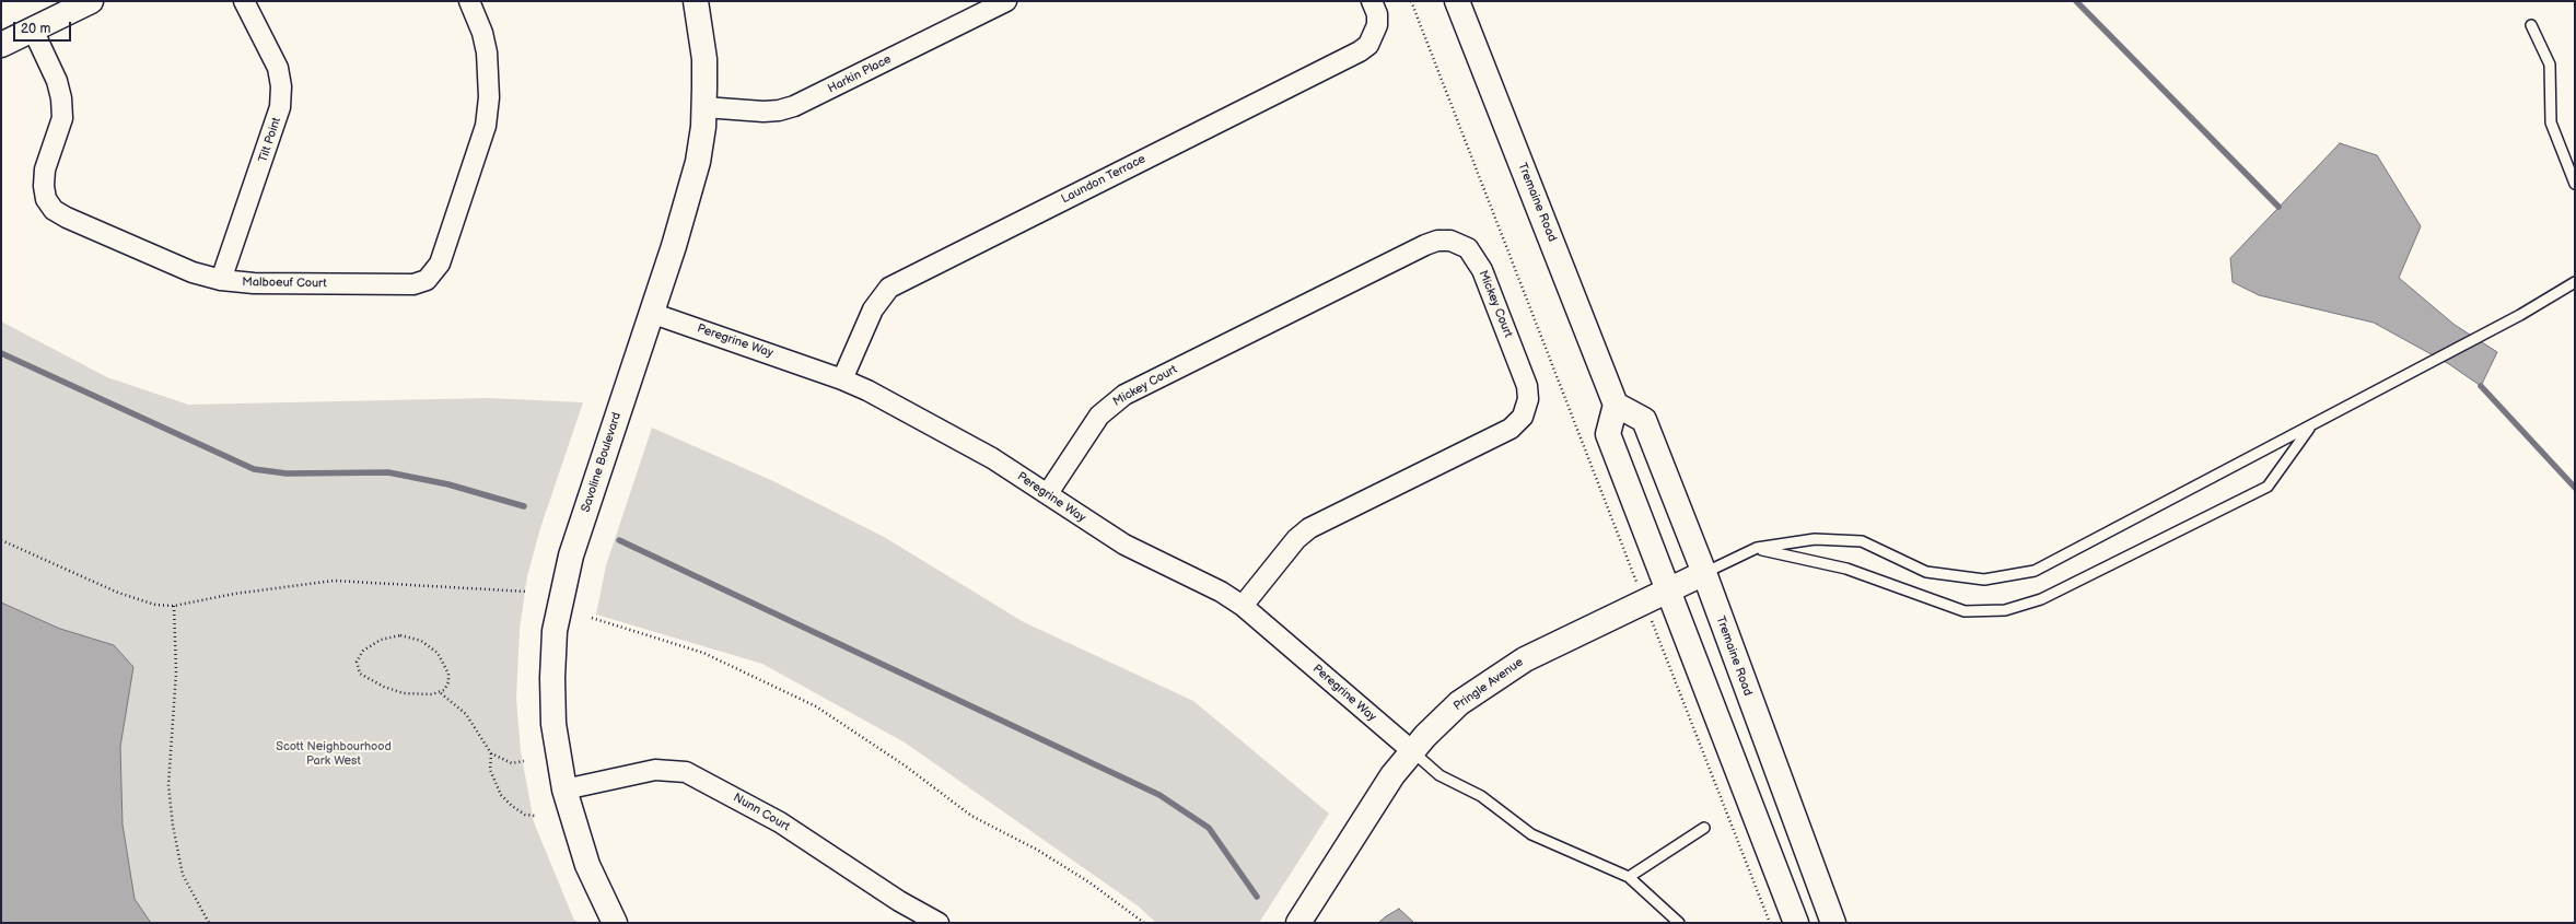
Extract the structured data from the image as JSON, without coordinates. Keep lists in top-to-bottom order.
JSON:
{
  "streets": {
    "street": [
      "Harkin Place",
      "Tilt Point",
      "Laundon Terrace",
      "Tremaine Road",
      "Malboeuf Court",
      "Mickey Court",
      "Peregrine Way",
      "Savoline Boulevard",
      "Pringle Avenue",
      "Nunn Court"
    ]
  },
  "crossings": [
    ["Harkin Place", "Savoline Boulevard"],
    ["Tilt Point", "Malboeuf Court"],
    ["Laundon Terrace", "Peregrine Way"],
    ["Tremaine Road", "Pringle Avenue"],
    ["Mickey Court", "Peregrine Way"],
    ["Peregrine Way", "Savoline Boulevard"],
    ["Peregrine Way", "Pringle Avenue"],
    ["Savoline Boulevard", "Nunn Court"]
  ],
  "parks": ["Scott Neighbourhood Park West"],
  "scale_bar": "20 m"
}
